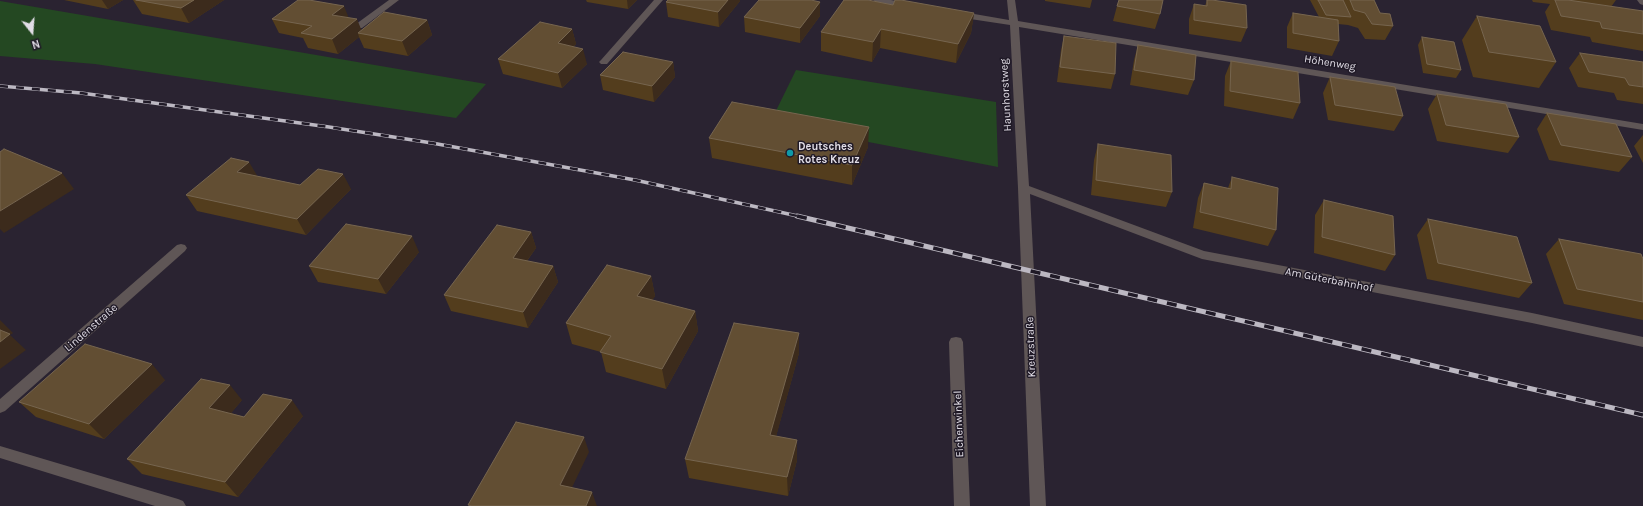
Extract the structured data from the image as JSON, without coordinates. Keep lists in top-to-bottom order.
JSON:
{
  "streets": {
    "street": [
      "Höhenweg",
      "Haunhorstweg",
      "Am Güterbahnhof",
      "Lindenstraße",
      "Kreuzstraße",
      "Eichenwinkel"
    ]
  },
  "crossings": [
    ["Höhenweg", "Haunhorstweg"],
    ["Haunhorstweg", "Am Güterbahnhof"],
    ["Haunhorstweg", "Kreuzstraße"],
    ["Am Güterbahnhof", "Kreuzstraße"]
  ],
  "places": ["Deutsches Rotes Kreuz"],
  "north": "bottom"
}
